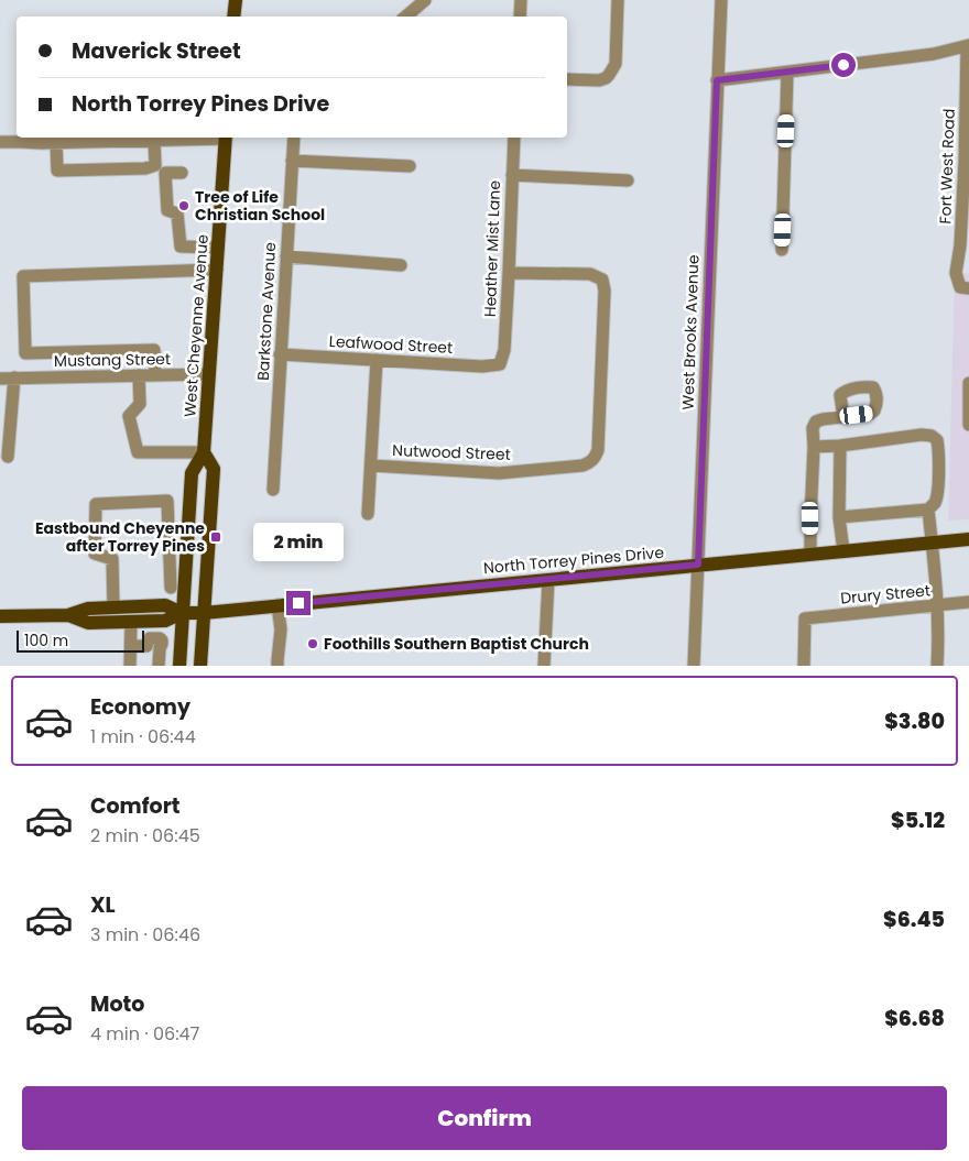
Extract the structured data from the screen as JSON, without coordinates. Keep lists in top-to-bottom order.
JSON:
{
  "streets": {
    "main road": ["West Cheyenne Avenue", "North Torrey Pines Drive"],
    "street": [
      "Fort West Road",
      "Heather Mist Lane",
      "Barkstone Avenue",
      "West Brooks Avenue",
      "Leafwood Street",
      "Mustang Street",
      "Nutwood Street",
      "Drury Street"
    ]
  },
  "crossings": [
    ["Heather Mist Lane", "Leafwood Street"],
    ["Heather Mist Lane", "Nutwood Street"],
    ["Barkstone Avenue", "Leafwood Street"],
    ["West Cheyenne Avenue", "Mustang Street"],
    ["West Cheyenne Avenue", "North Torrey Pines Drive"],
    ["West Brooks Avenue", "North Torrey Pines Drive"]
  ],
  "places": {
    "other": ["Tree of Life Christian School", "Foothills Southern Baptist Church"],
    "transit": ["Eastbound Cheyenne after Torrey Pines"]
  },
  "scale_bar": "100 m",
  "page": {
    "banner": ["Maverick Street", "North Torrey Pines Drive"],
    "bubble": "2 min",
    "scale": "100 m",
    "list": [
      {
        "name": "Economy",
        "note": "1 min · 06:44",
        "value": "$3.80"
      },
      {
        "name": "Comfort",
        "note": "2 min · 06:45",
        "value": "$5.12"
      },
      {
        "name": "XL",
        "note": "3 min · 06:46",
        "value": "$6.45"
      },
      {
        "name": "Moto",
        "note": "4 min · 06:47",
        "value": "$6.68"
      }
    ],
    "buttons": "Confirm"
  }
}
